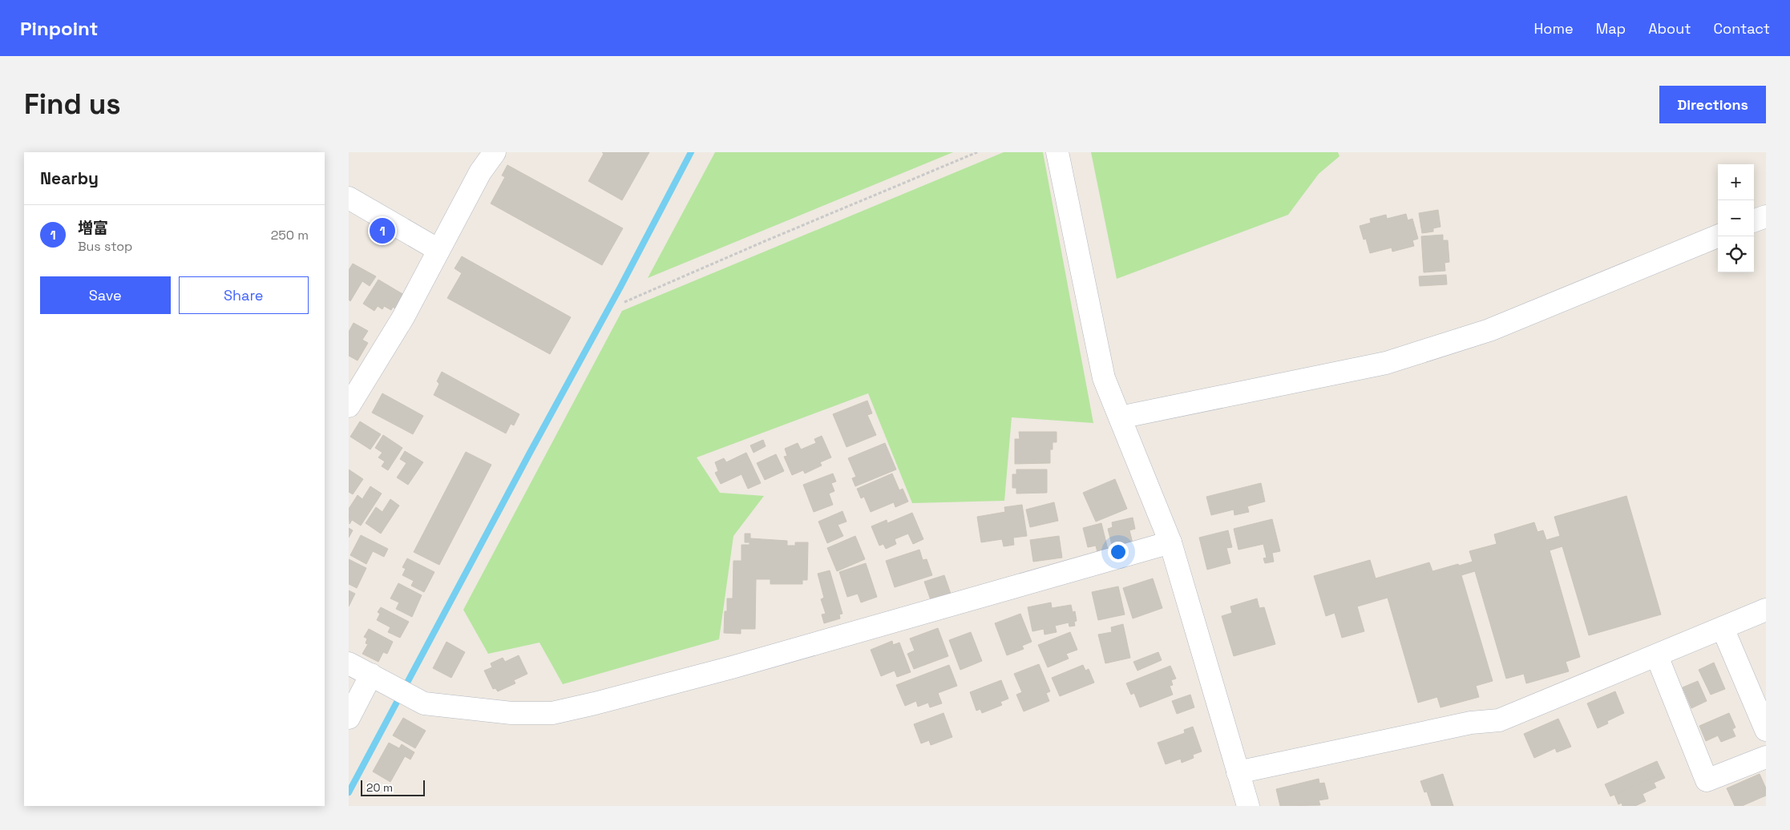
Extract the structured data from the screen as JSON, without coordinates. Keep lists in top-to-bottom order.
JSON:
{
  "scale_bar": "20 m",
  "page": {
    "header": "Pinpoint",
    "nav": [
      "Home",
      "Map",
      "About",
      "Contact"
    ],
    "buttons": [
      "Directions",
      ["Save", "Share"]
    ],
    "title": "Find us",
    "heading": "Nearby",
    "map_buttons": ["+", "−"],
    "list": [
      {
        "mark": "1",
        "name": "増富",
        "note": "Bus stop",
        "value": "250 m"
      }
    ],
    "pins": "1",
    "scale": "20 m"
  }
}
